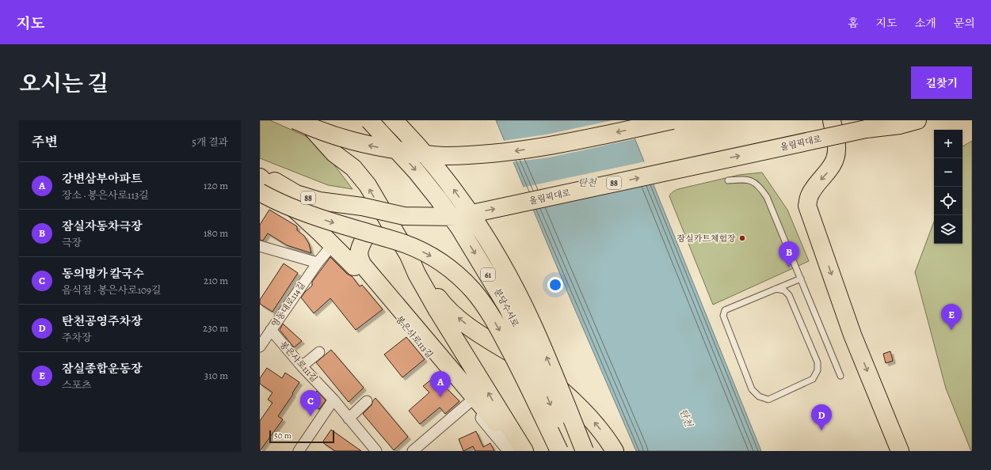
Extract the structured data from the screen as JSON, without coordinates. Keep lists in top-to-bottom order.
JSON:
{
  "streets": {
    "highway": [
      "올림픽대로",
      "88",
      "61",
      "분당수서로"
    ],
    "street": ["영동대로114길", "봉은사로113길", "봉은사로111길"]
  },
  "crossings": [
    ["영동대로114길", "봉은사로111길"]
  ],
  "water": ["탄천"],
  "places": ["잠실카트체험장"],
  "scale_bar": "50 m",
  "page": {
    "header": "지도",
    "nav": [
      "홈",
      "지도",
      "소개",
      "문의"
    ],
    "title": "오시는 길",
    "buttons": "길찾기",
    "heading": ["주변", "5개 결과"],
    "map_buttons": ["+", "−"],
    "list": [
      {
        "mark": "A",
        "name": "강변삼부아파트",
        "note": "장소 · 봉은사로113길",
        "value": "120 m"
      },
      {
        "mark": "B",
        "name": "잠실자동차극장",
        "note": "극장",
        "value": "180 m"
      },
      {
        "mark": "C",
        "name": "동의명가 칼국수",
        "note": "음식점 · 봉은사로109길",
        "value": "210 m"
      },
      {
        "mark": "D",
        "name": "탄천공영주차장",
        "note": "주차장",
        "value": "230 m"
      },
      {
        "mark": "E",
        "name": "잠실종합운동장",
        "note": "스포츠",
        "value": "310 m"
      }
    ],
    "pins": [
      "B",
      "E",
      "A",
      "C",
      "D"
    ],
    "scale": "50 m"
  }
}
